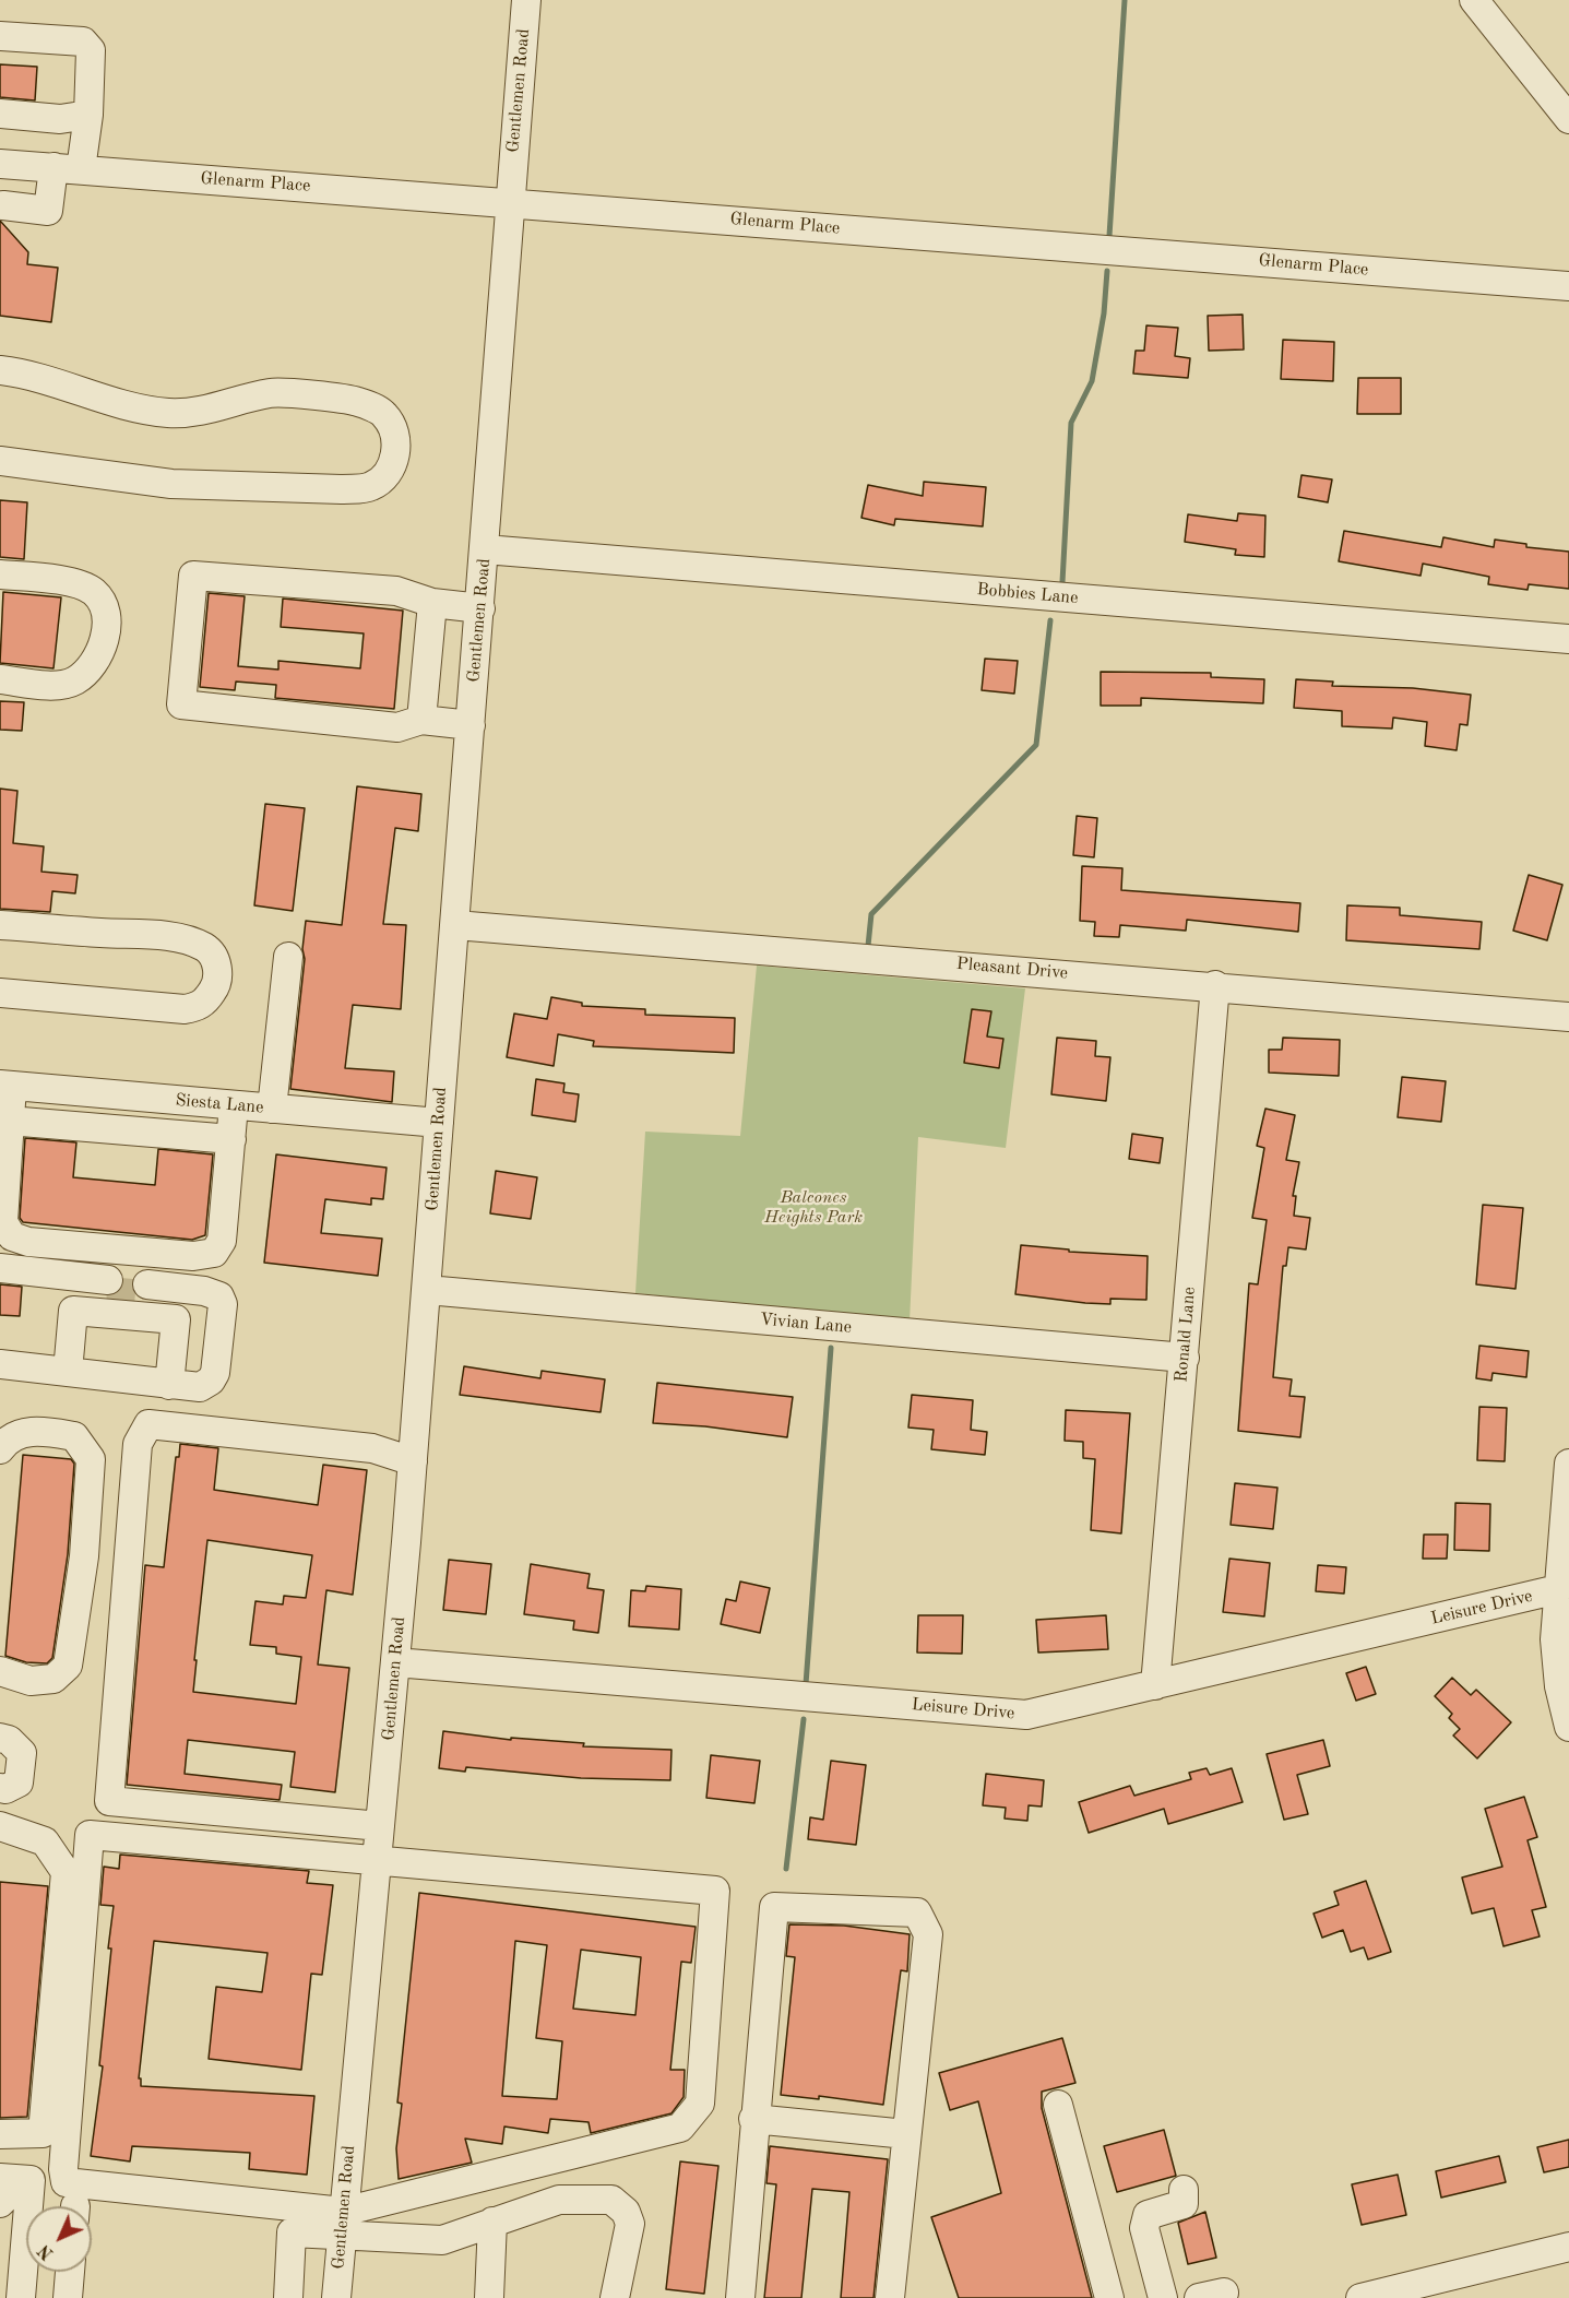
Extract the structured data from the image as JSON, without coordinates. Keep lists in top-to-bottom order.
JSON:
{
  "streets": {
    "street": [
      "Gentlemen Road",
      "Glenarm Place",
      "Bobbies Lane",
      "Pleasant Drive",
      "Siesta Lane",
      "Vivian Lane",
      "Ronald Lane",
      "Leisure Drive"
    ]
  },
  "crossings": [
    ["Gentlemen Road", "Glenarm Place"],
    ["Gentlemen Road", "Bobbies Lane"],
    ["Gentlemen Road", "Pleasant Drive"],
    ["Gentlemen Road", "Siesta Lane"],
    ["Gentlemen Road", "Vivian Lane"],
    ["Gentlemen Road", "Leisure Drive"],
    ["Pleasant Drive", "Ronald Lane"],
    ["Vivian Lane", "Ronald Lane"],
    ["Ronald Lane", "Leisure Drive"]
  ],
  "parks": ["Balcones Heights Park"],
  "north": "bottom left"
}
